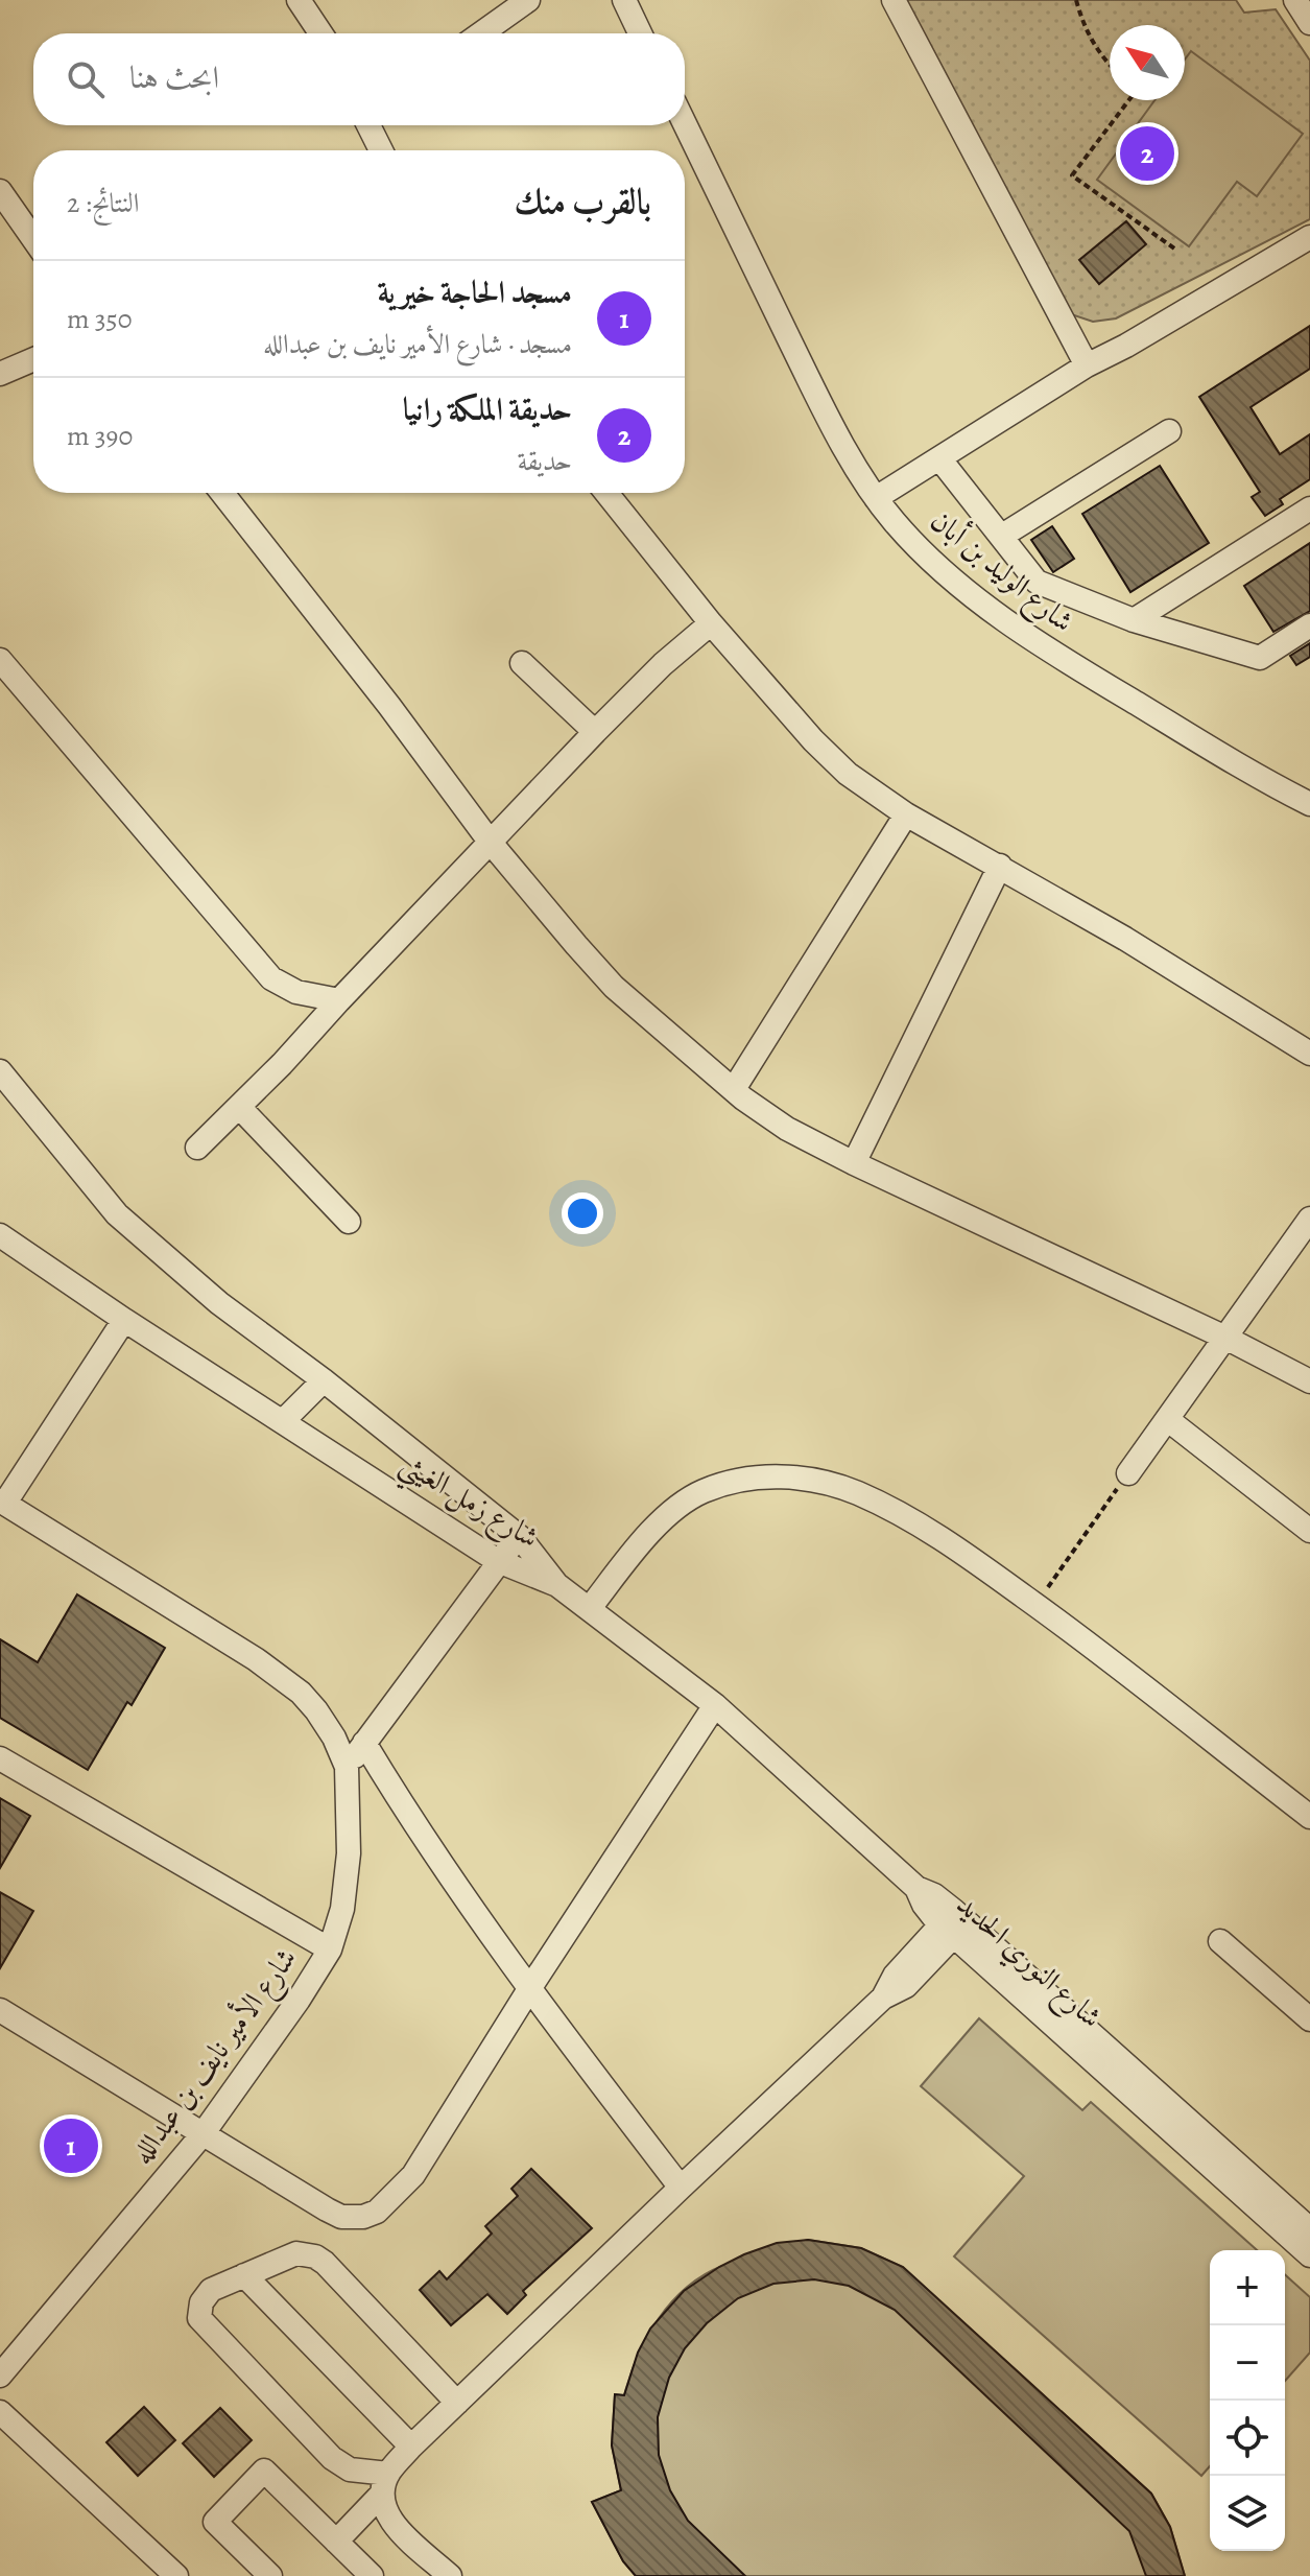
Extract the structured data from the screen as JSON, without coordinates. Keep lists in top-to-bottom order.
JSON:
{
  "streets": {
    "street": [
      "شارع الوليد بن أبان",
      "شارع زمل الغيثي",
      "شارع النوري الحديد",
      "شارع الأمير نايف بن عبدالله"
    ]
  },
  "crossings": [
    ["شارع زمل الغيثي", "شارع النوري الحديد"]
  ],
  "north": "top left",
  "page": {
    "search": "ابحث هنا",
    "pins": ["2", "1"],
    "heading": ["بالقرب منك", "النتائج: 2"],
    "list": [
      {
        "mark": "1",
        "name": "مسجد الحاجة خيرية",
        "note": "مسجد · شارع الأمير نايف بن عبدالله",
        "value": "350 m"
      },
      {
        "mark": "2",
        "name": "حديقة الملكة رانيا",
        "note": "حديقة",
        "value": "390 m"
      }
    ],
    "map_buttons": ["+", "−"]
  }
}
